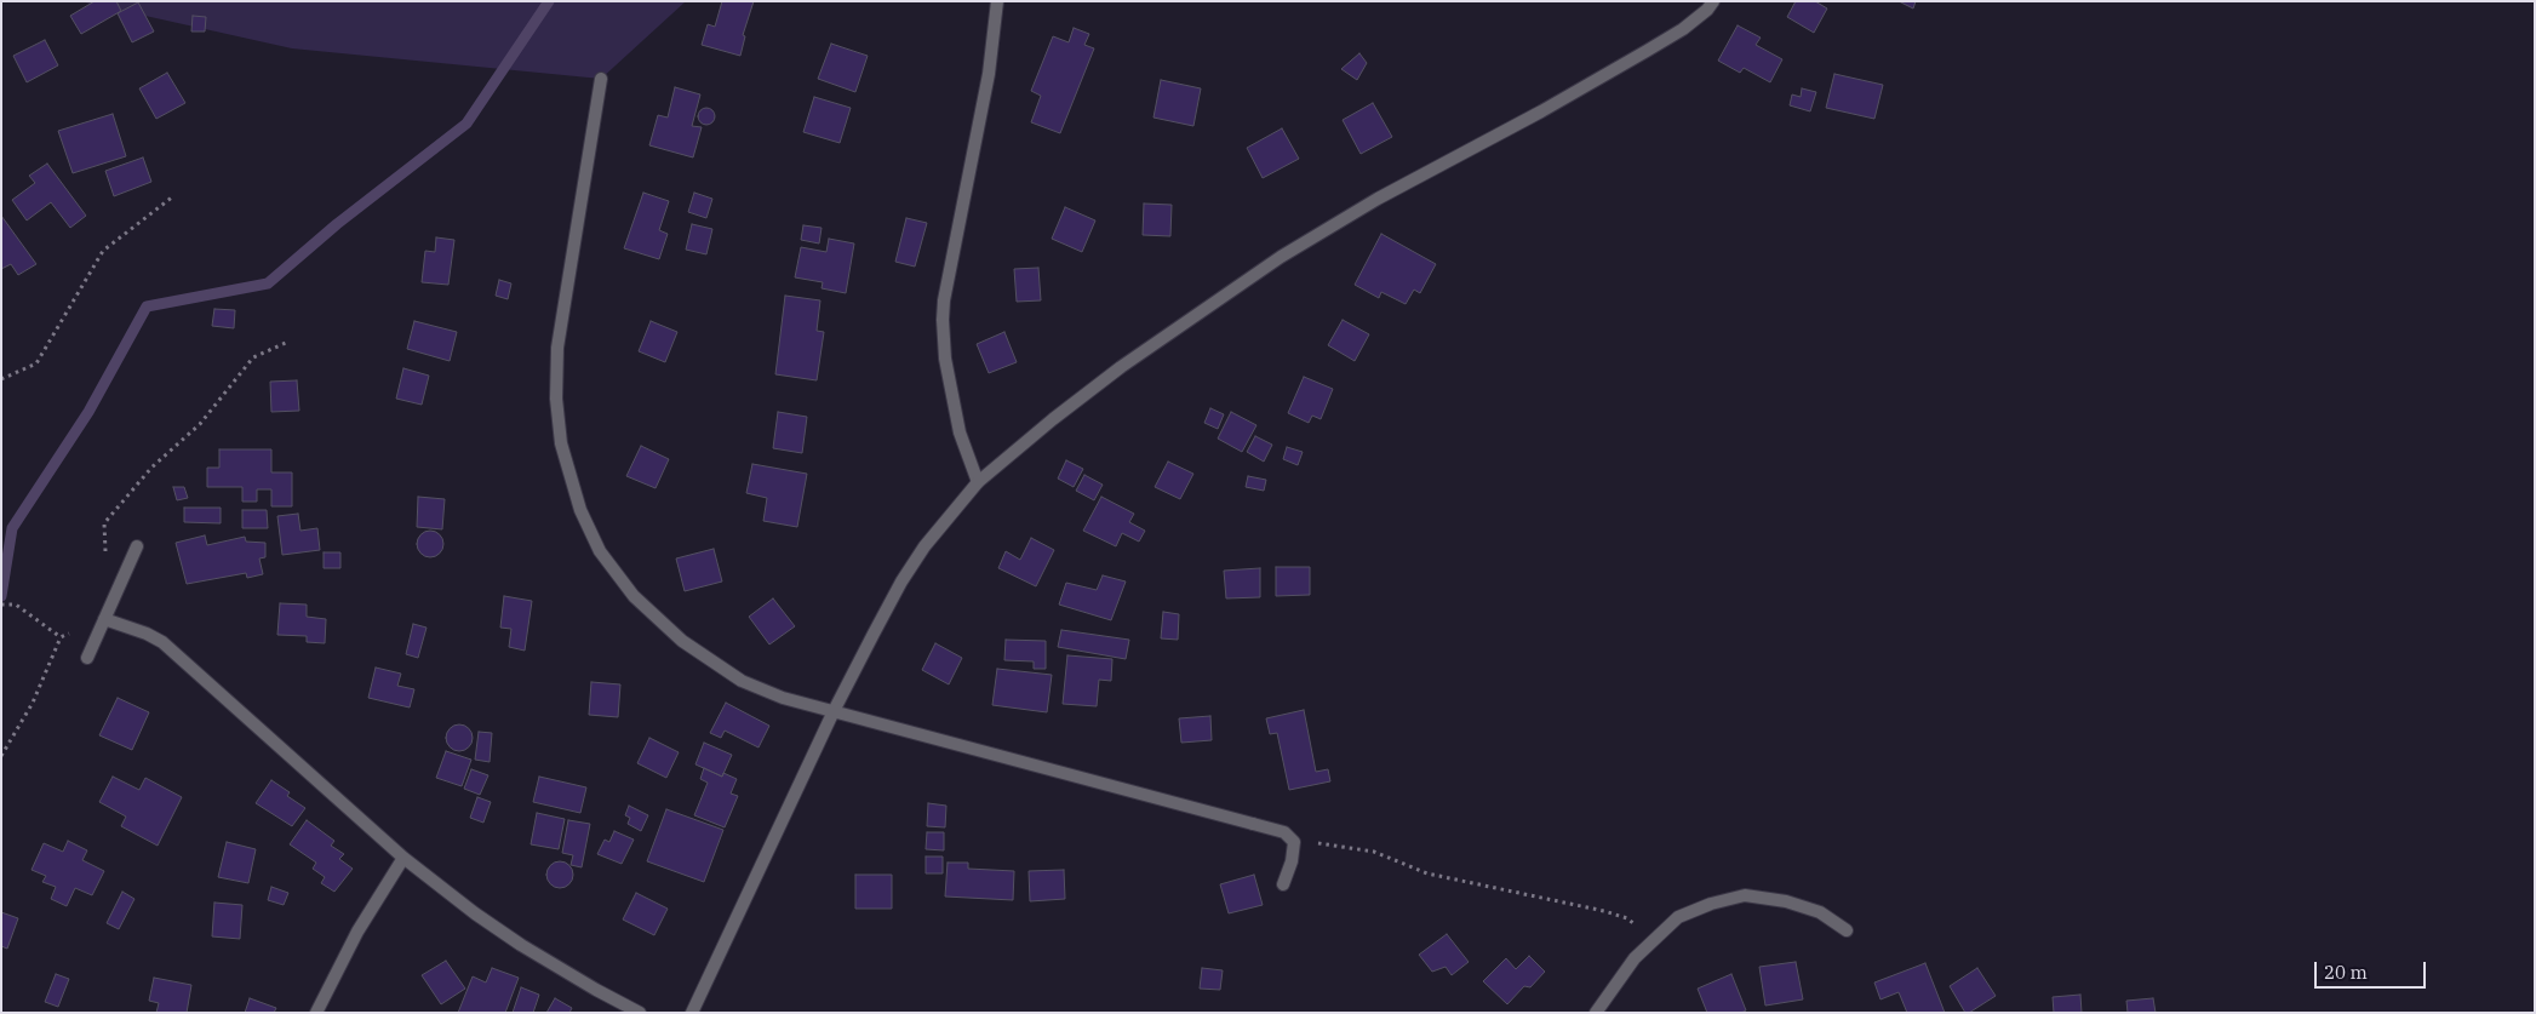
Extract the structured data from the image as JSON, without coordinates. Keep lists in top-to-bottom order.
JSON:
{
  "scale_bar": "20 m"
}
